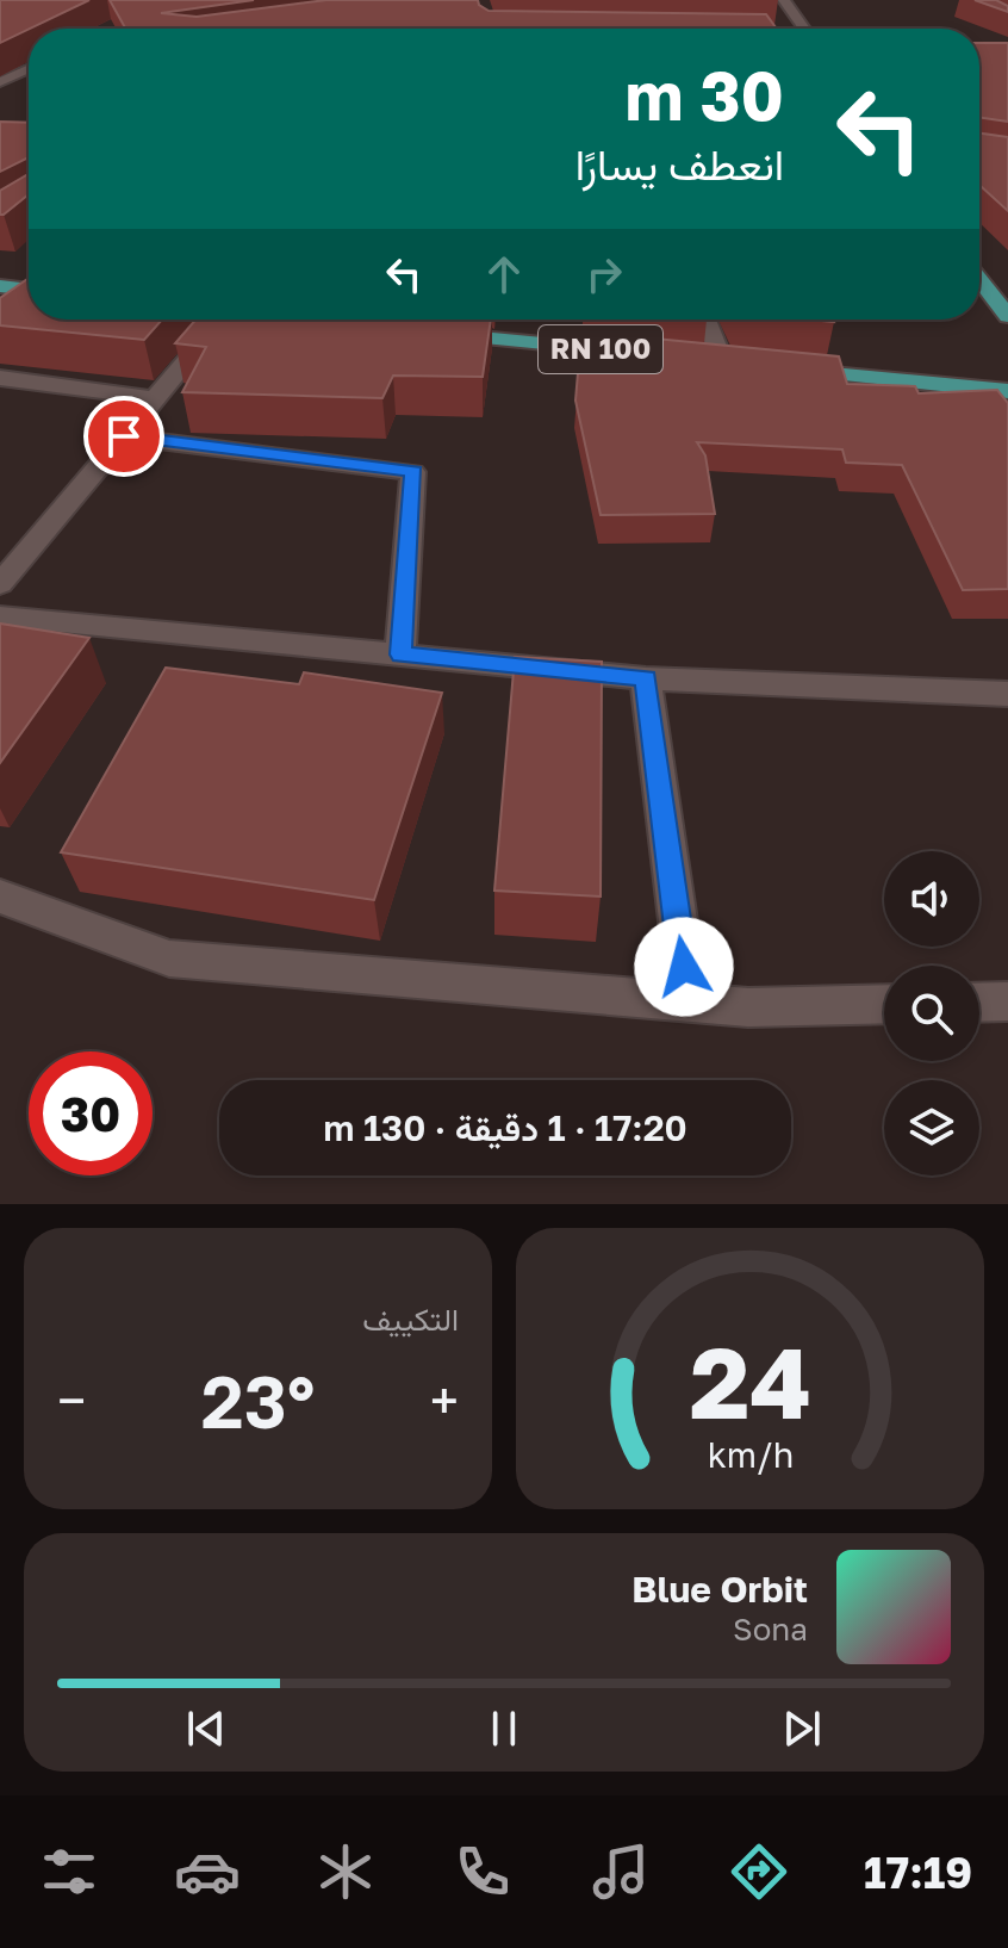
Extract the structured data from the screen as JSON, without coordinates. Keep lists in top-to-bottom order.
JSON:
{
  "streets": {
    "main road": ["RN 100"]
  },
  "page": {
    "turn": ["30 m", "انعطف يسارًا"],
    "limit": "30",
    "trip": "17:20 · 1 دقيقة · 130 m",
    "tile": "التكييف",
    "heat": ["−", "23°", "+"],
    "song": ["Blue Orbit", "Sona"],
    "tabs": "17:19",
    "gauge": ["24", "km/h"]
  }
}
